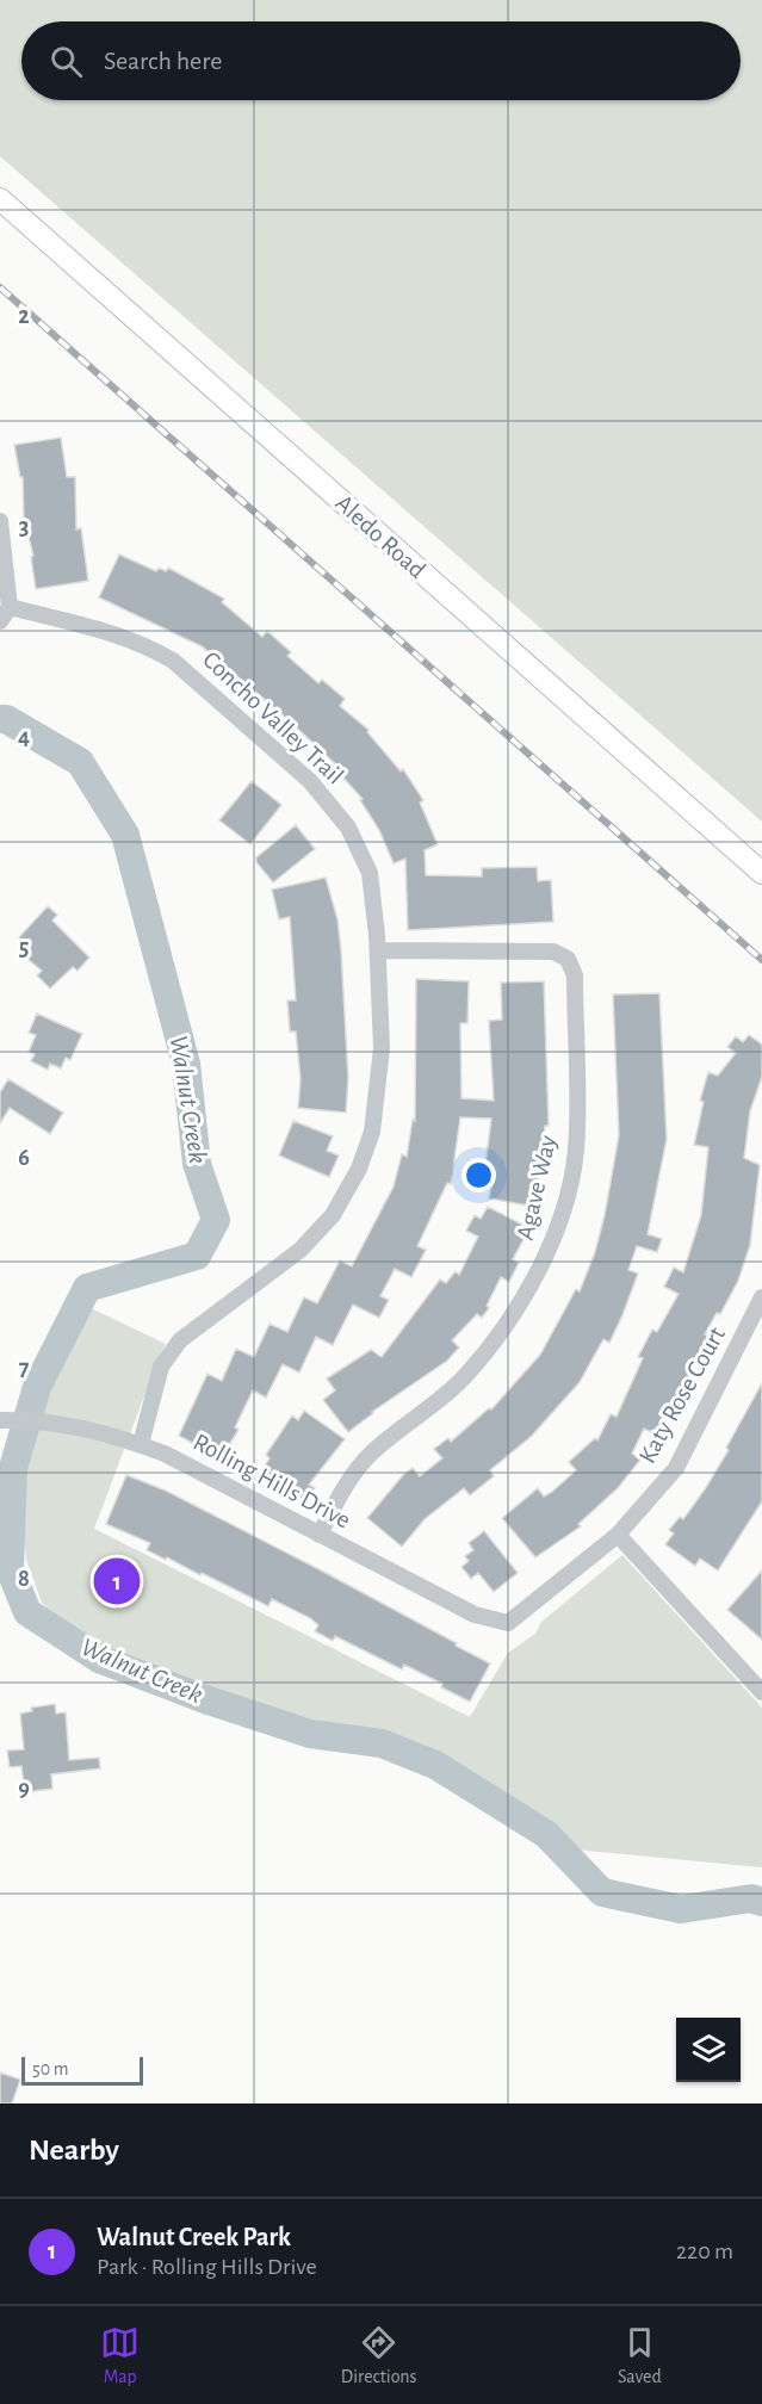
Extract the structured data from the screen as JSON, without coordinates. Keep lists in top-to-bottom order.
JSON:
{
  "streets": {
    "street": [
      "Aledo Road",
      "Concho Valley Trail",
      "Agave Way",
      "Katy Rose Court",
      "Rolling Hills Drive"
    ]
  },
  "crossings": [
    ["Concho Valley Trail", "Agave Way"],
    ["Concho Valley Trail", "Rolling Hills Drive"],
    ["Agave Way", "Rolling Hills Drive"],
    ["Katy Rose Court", "Rolling Hills Drive"]
  ],
  "water": ["Walnut Creek"],
  "scale_bar": "50 m",
  "page": {
    "search": "Search here",
    "pins": "1",
    "scale": "50 m",
    "heading": "Nearby",
    "list": [
      {
        "mark": "1",
        "name": "Walnut Creek Park",
        "note": "Park · Rolling Hills Drive",
        "value": "220 m"
      }
    ],
    "nav": ["Map", "Directions", "Saved"]
  },
  "grid": {
    "rows": [
      "2",
      "3",
      "4",
      "5",
      "6",
      "7",
      "8",
      "9"
    ]
  }
}
